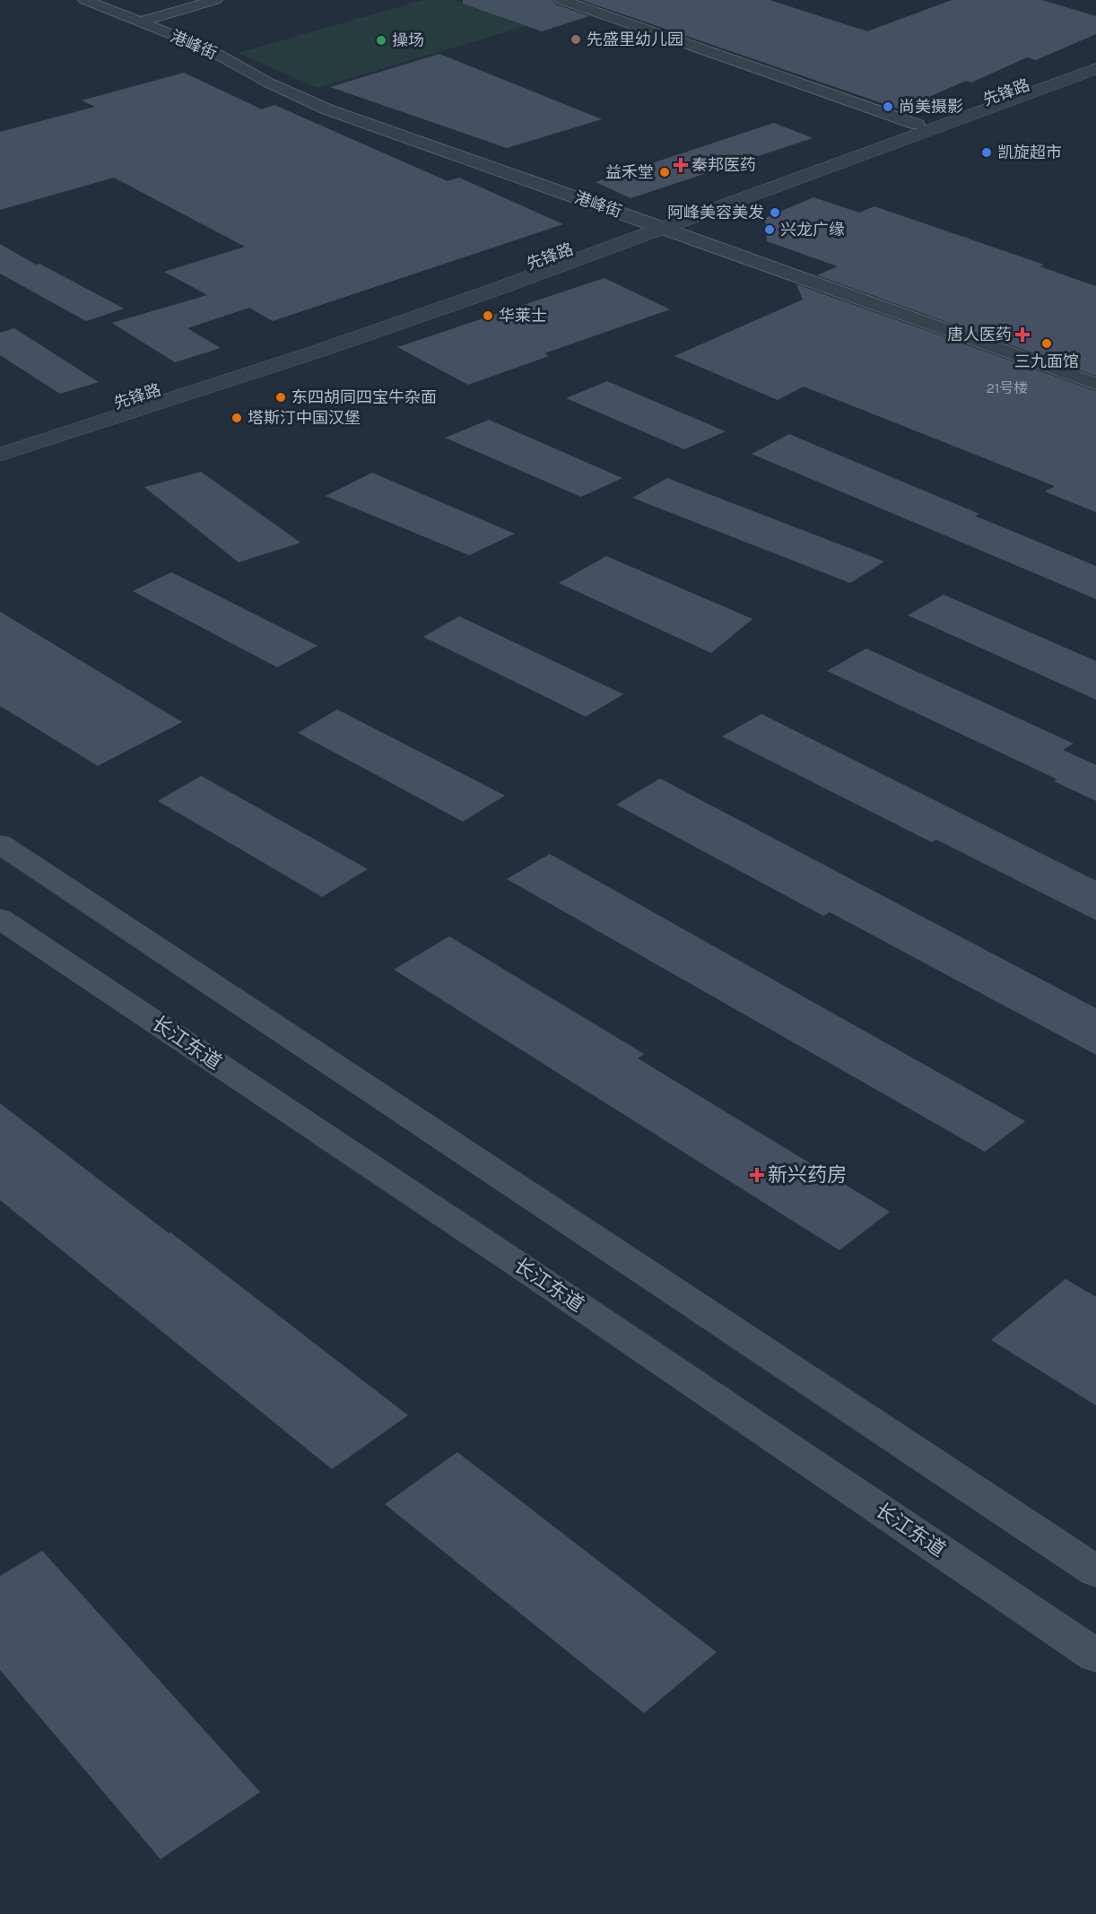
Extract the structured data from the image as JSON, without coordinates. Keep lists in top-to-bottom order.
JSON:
{
  "streets": {
    "main road": ["长江东道"],
    "street": ["港峰街", "先锋路"]
  },
  "crossings": [
    ["港峰街", "先锋路"]
  ],
  "places": {
    "other": [
      "先盛里幼儿园",
      "操场",
      "尚美摄影",
      "凯旋超市",
      "益禾堂",
      "阿峰美容美发",
      "兴龙广缘",
      "华莱士",
      "三九面馆",
      "东四胡同四宝牛杂面",
      "塔斯汀中国汉堡"
    ],
    "health": ["秦邦医药", "唐人医药", "新兴药房"]
  },
  "house_numbers": ["21号楼"]
}
